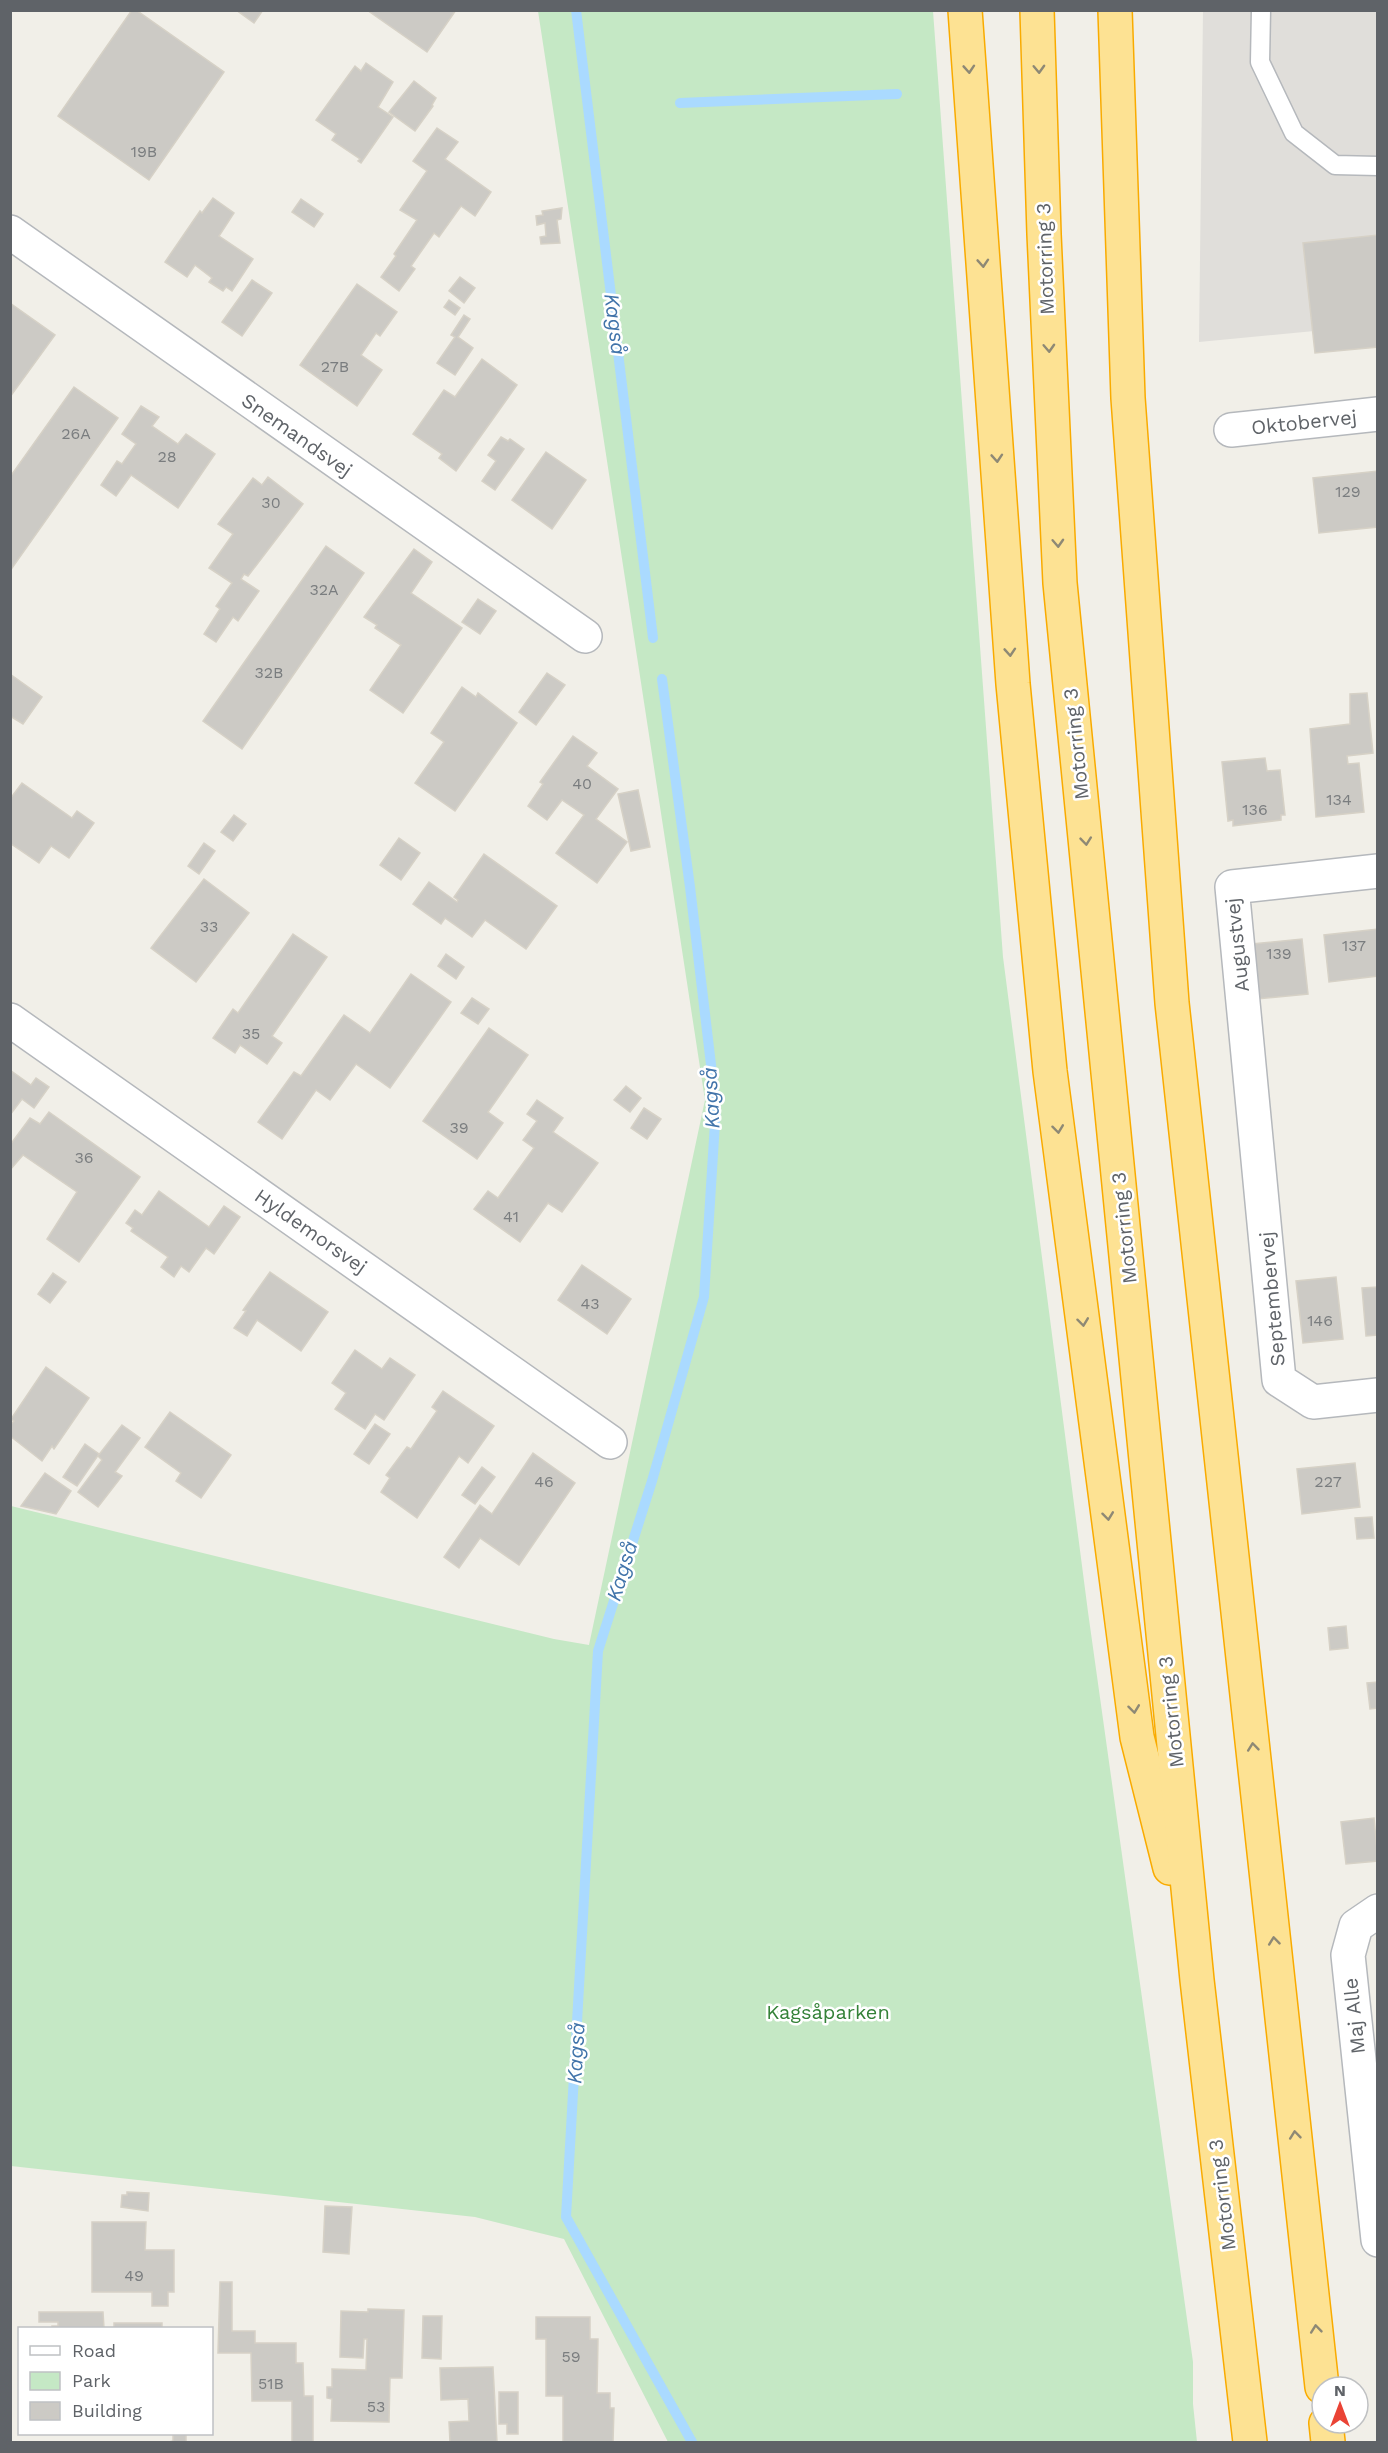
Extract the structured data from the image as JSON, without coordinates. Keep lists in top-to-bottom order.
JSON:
{
  "streets": {
    "highway": ["Motorring 3"],
    "street": [
      "Oktobervej",
      "Snemandsvej",
      "Augustvej",
      "Hyldemorsvej",
      "Septembervej",
      "Maj Alle"
    ]
  },
  "crossings": [
    ["Augustvej", "Septembervej"]
  ],
  "water": ["Kagså"],
  "parks": ["Kagsåparken"],
  "house_numbers": [
    "19B",
    "27B",
    "26A",
    "28",
    "129",
    "30",
    "32A",
    "32B",
    "40",
    "134",
    "136",
    "33",
    "137",
    "139",
    "35",
    "39",
    "36",
    "41",
    "43",
    "146",
    "46",
    "227",
    "49",
    "59",
    "51B",
    "53"
  ],
  "legend": ["Road", "Park", "Building"],
  "north": "top"
}
